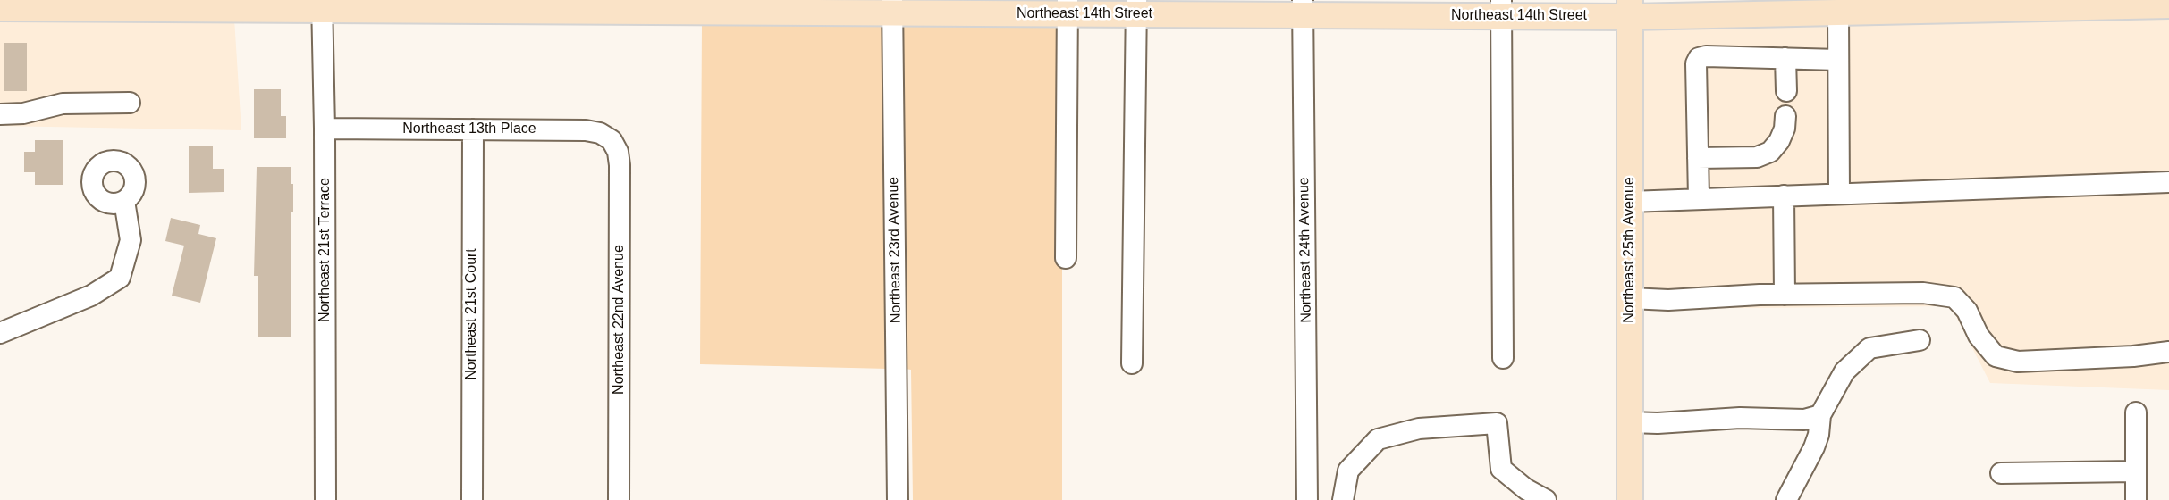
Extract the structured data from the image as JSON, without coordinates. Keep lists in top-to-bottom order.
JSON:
{
  "streets": {
    "main road": ["Northeast 14th Street", "Northeast 25th Avenue"],
    "street": [
      "Northeast 13th Place",
      "Northeast 21st Terrace",
      "Northeast 23rd Avenue",
      "Northeast 24th Avenue",
      "Northeast 21st Court",
      "Northeast 22nd Avenue"
    ]
  },
  "crossings": [
    ["Northeast 14th Street", "Northeast 21st Terrace"],
    ["Northeast 14th Street", "Northeast 23rd Avenue"],
    ["Northeast 14th Street", "Northeast 24th Avenue"],
    ["Northeast 14th Street", "Northeast 25th Avenue"],
    ["Northeast 13th Place", "Northeast 21st Terrace"],
    ["Northeast 13th Place", "Northeast 21st Court"],
    ["Northeast 13th Place", "Northeast 22nd Avenue"]
  ]
}
